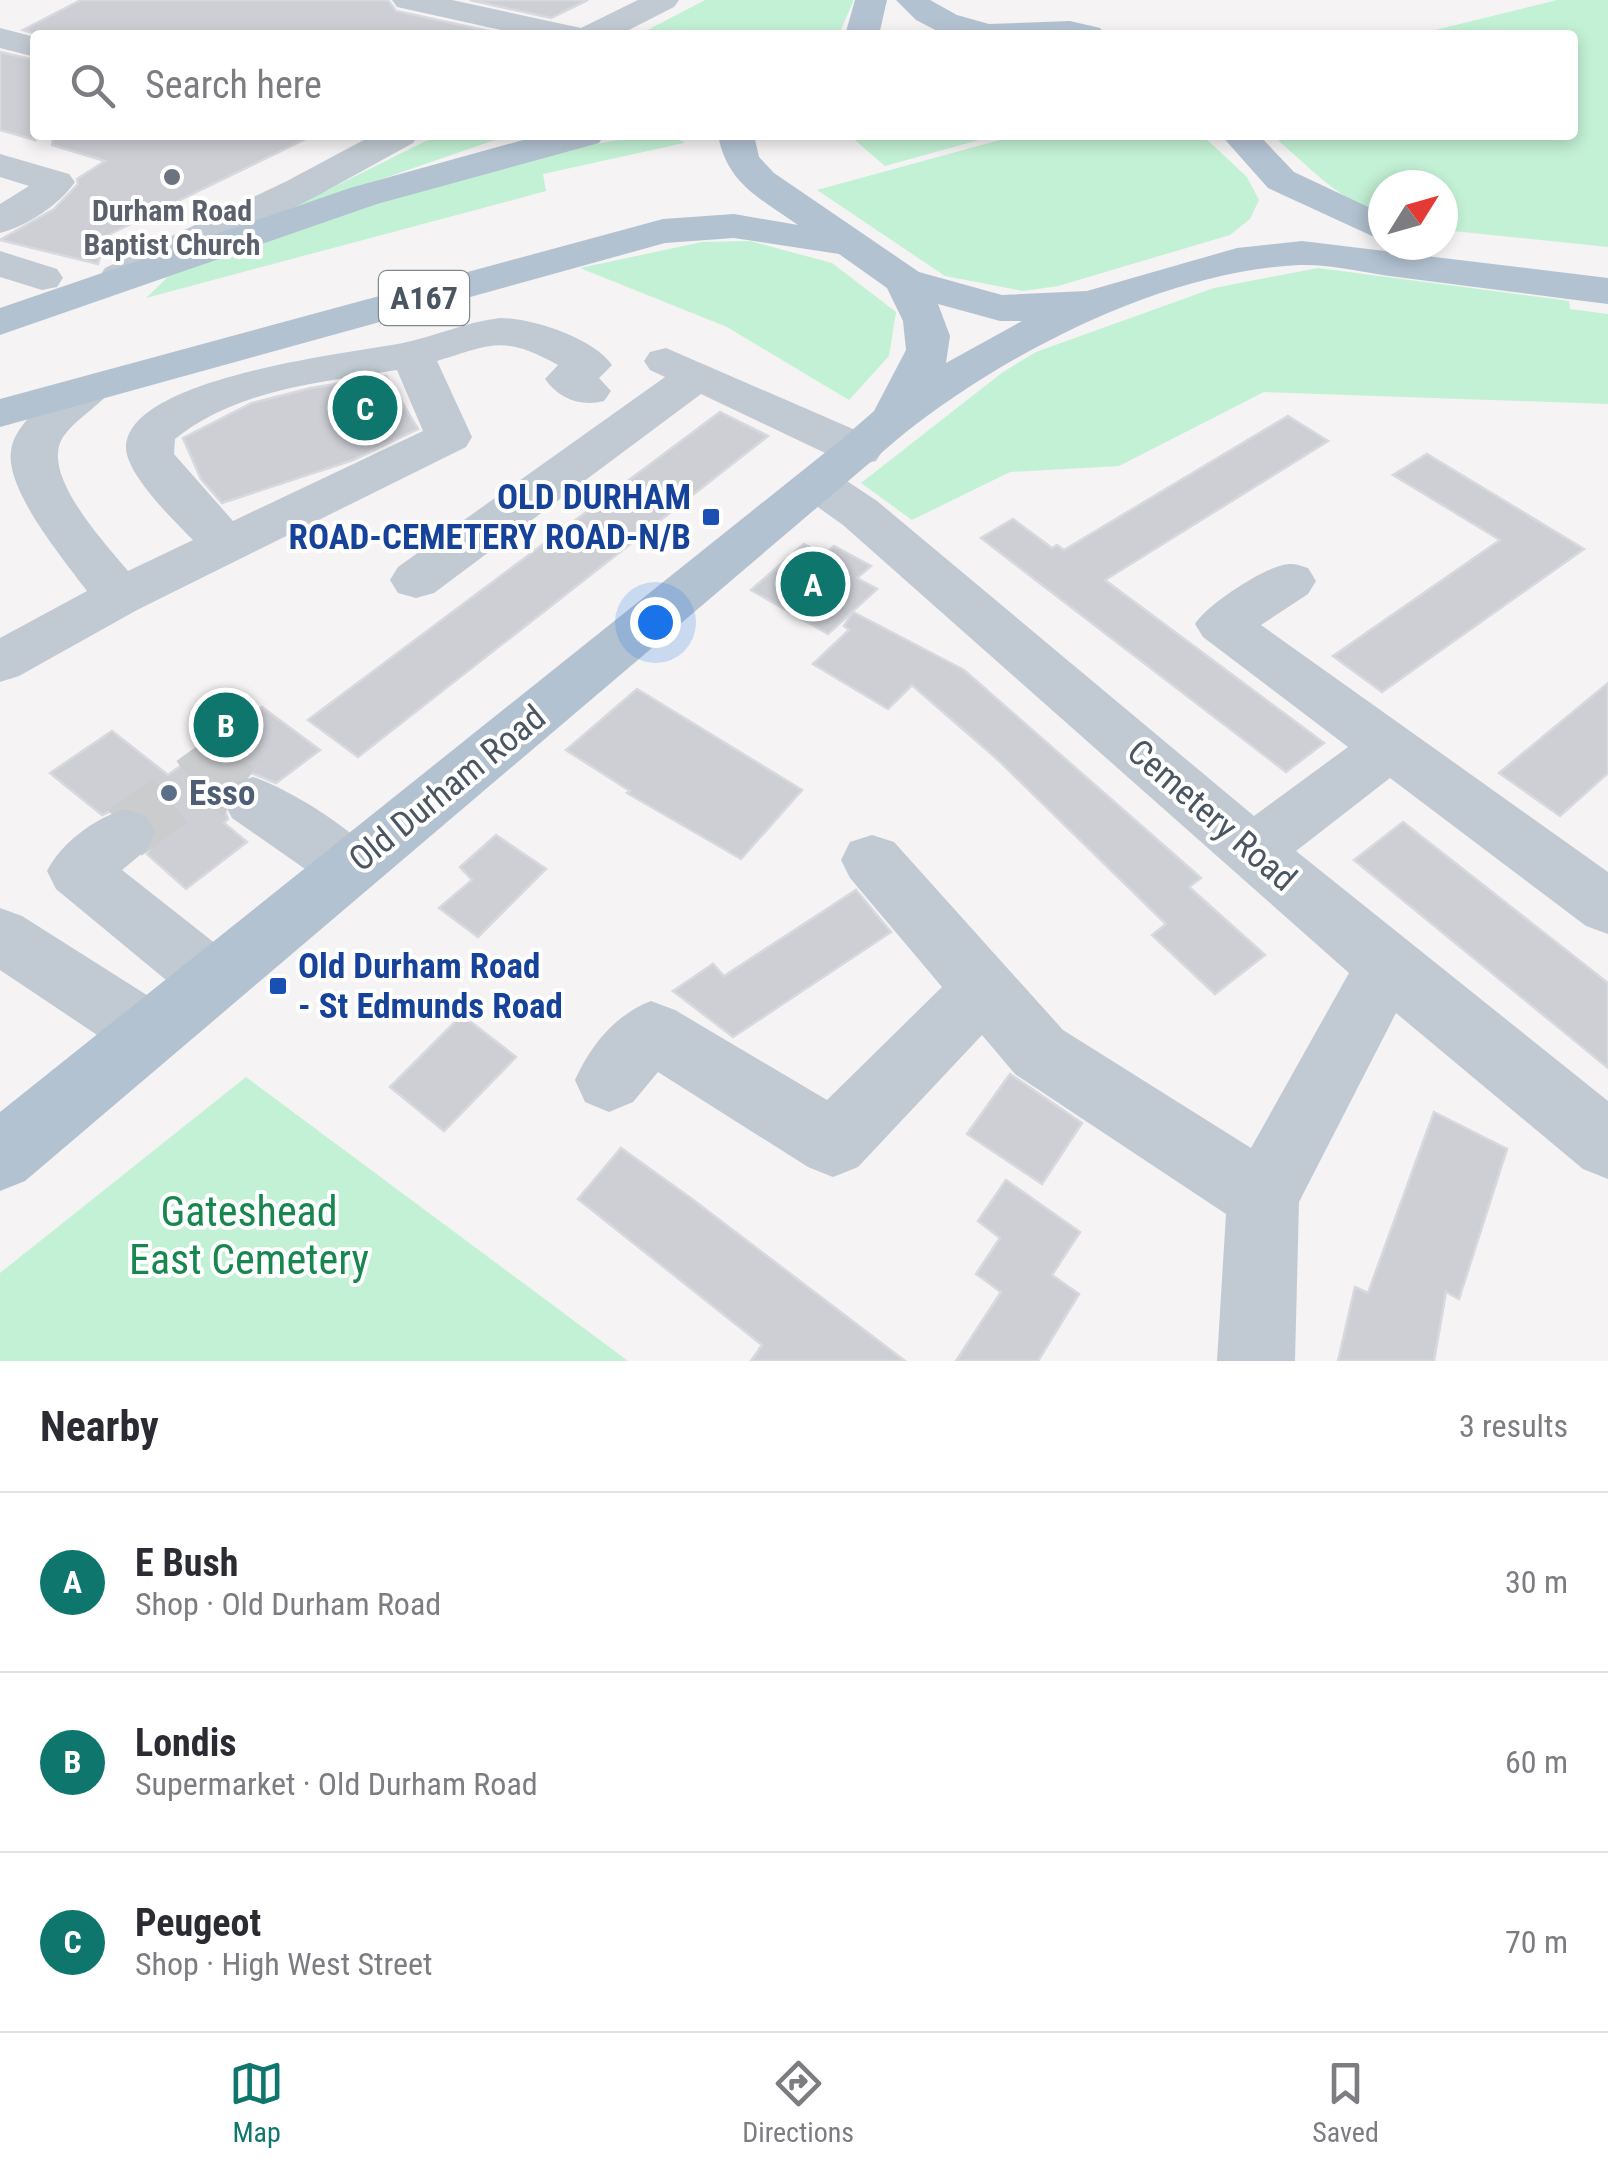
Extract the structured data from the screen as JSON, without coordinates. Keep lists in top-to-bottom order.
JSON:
{
  "streets": {
    "main road": ["A167", "Old Durham Road"],
    "street": ["Cemetery Road"]
  },
  "crossings": [
    ["A167", "Old Durham Road"],
    ["Old Durham Road", "Cemetery Road"]
  ],
  "parks": ["Gateshead East Cemetery"],
  "places": {
    "other": ["Durham Road Baptist Church", "Esso"],
    "transit": ["OLD DURHAM ROAD-CEMETERY ROAD-N/B", "Old Durham Road - St Edmunds Road"]
  },
  "north": "top right",
  "page": {
    "search": "Search here",
    "pins": ["C", "A", "B"],
    "heading": ["Nearby", "3 results"],
    "list": [
      {
        "mark": "A",
        "name": "E Bush",
        "note": "Shop · Old Durham Road",
        "value": "30 m"
      },
      {
        "mark": "B",
        "name": "Londis",
        "note": "Supermarket · Old Durham Road",
        "value": "60 m"
      },
      {
        "mark": "C",
        "name": "Peugeot",
        "note": "Shop · High West Street",
        "value": "70 m"
      }
    ],
    "nav": ["Map", "Directions", "Saved"]
  }
}
